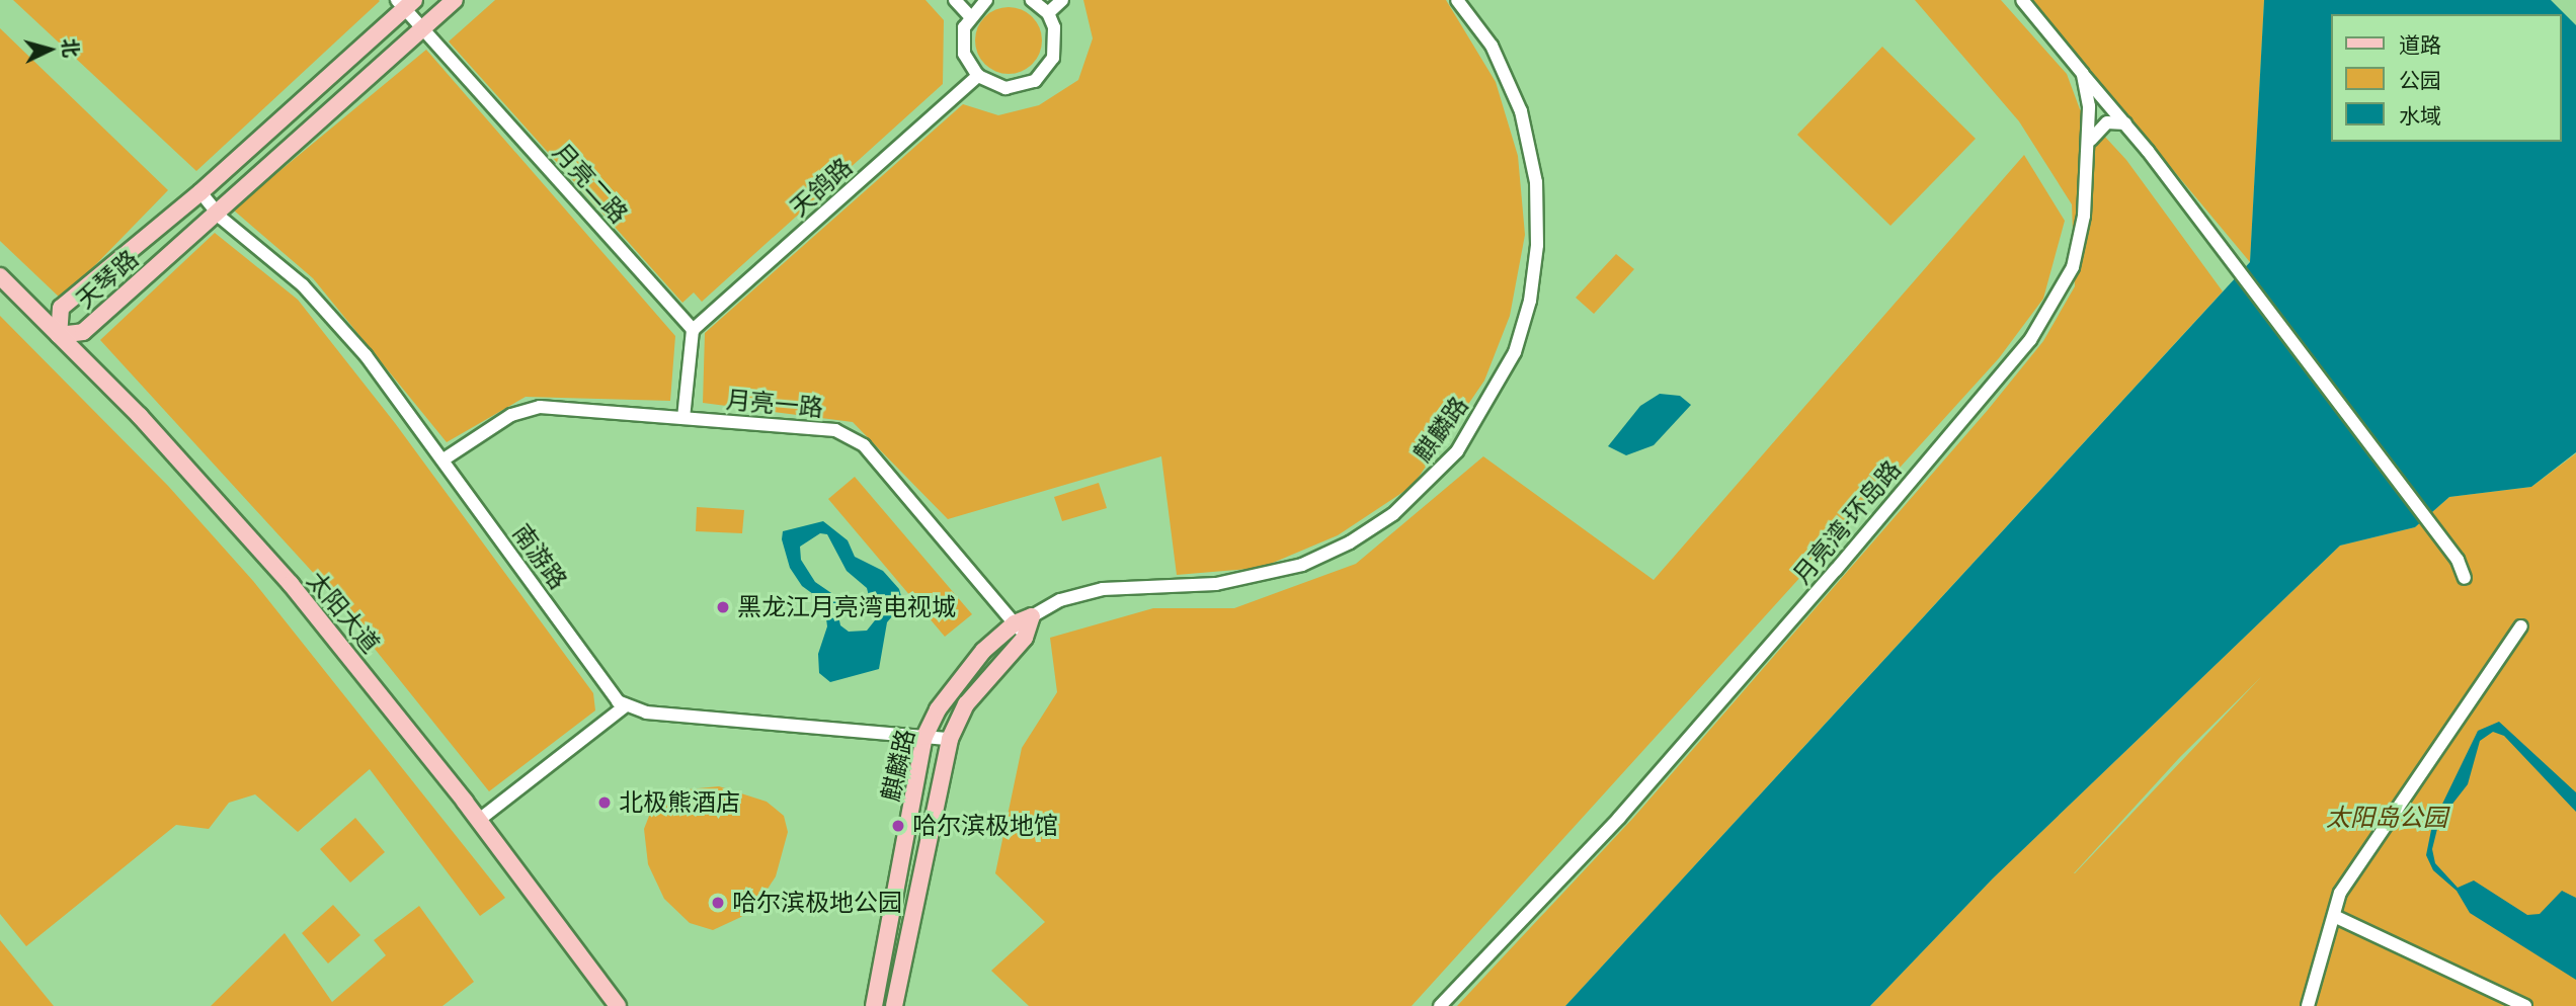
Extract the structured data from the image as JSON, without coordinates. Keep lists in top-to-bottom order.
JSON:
{
  "streets": {
    "main road": ["天琴路", "麒麟路", "太阳大道"],
    "street": [
      "月亮二路",
      "天鸽路",
      "月亮一路",
      "月亮湾·环岛路",
      "南游路"
    ]
  },
  "crossings": [
    ["月亮二路", "天鸽路"],
    ["月亮二路", "天琴路"],
    ["天琴路", "南游路"],
    ["天琴路", "太阳大道"],
    ["月亮一路", "麒麟路"],
    ["月亮一路", "南游路"]
  ],
  "parks": ["太阳岛公园"],
  "places": [
    "黑龙江月亮湾电视城",
    "北极熊酒店",
    "哈尔滨极地馆",
    "哈尔滨极地公园"
  ],
  "legend": ["道路", "公园", "水域"],
  "north": "right"
}
